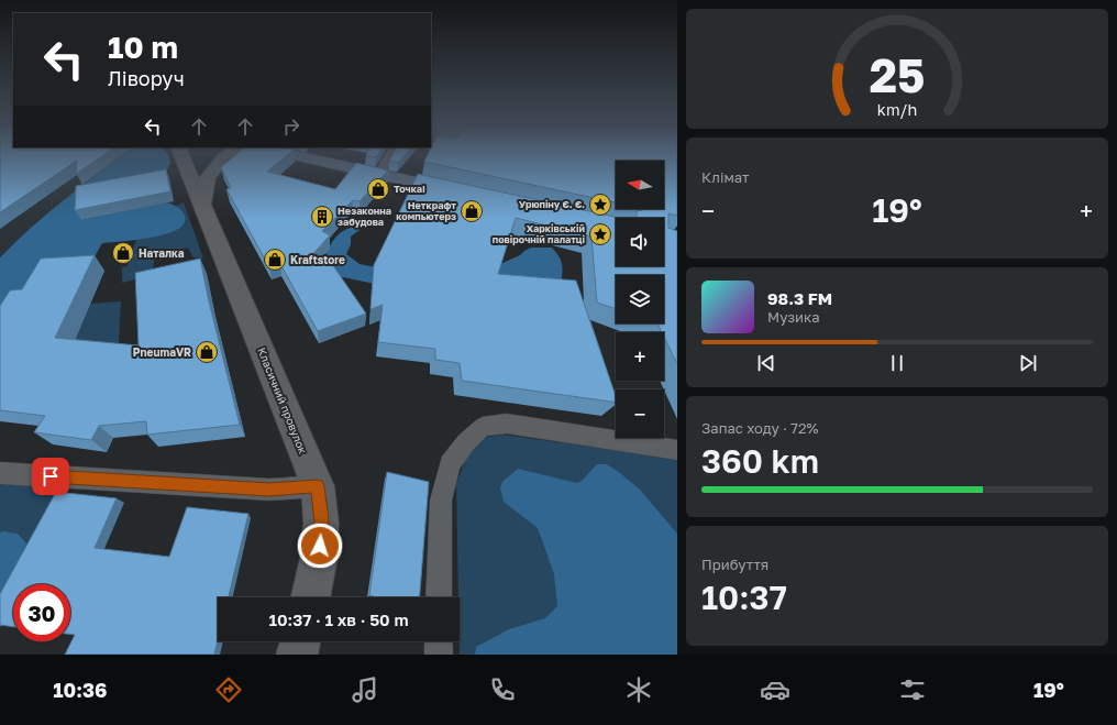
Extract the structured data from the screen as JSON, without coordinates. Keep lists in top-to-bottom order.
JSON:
{
  "streets": {
    "street": ["Класичний провулок"]
  },
  "places": {
    "shop": [
      "Точка!",
      "Неткрафт компьютерз",
      "Наталка",
      "Kraftstore",
      "PneumaVR"
    ],
    "place": ["Урюпіну Є. Є.", "Харківській повірочній палатці"],
    "building": ["Незаконна забудова"]
  },
  "north": "left",
  "page": {
    "turn": ["10 m", "Ліворуч"],
    "tile": [
      "Клімат",
      ["Запас ходу · 72%", "360 km"],
      ["Прибуття", "10:37"]
    ],
    "map_buttons": ["+", "−"],
    "heat": ["−", "19°", "+"],
    "song": ["98.3 FM", "Музика"],
    "limit": "30",
    "trip": "10:37 · 1 хв · 50 m",
    "tabs": ["10:36", "19°"],
    "gauge": ["25", "km/h"]
  }
}
